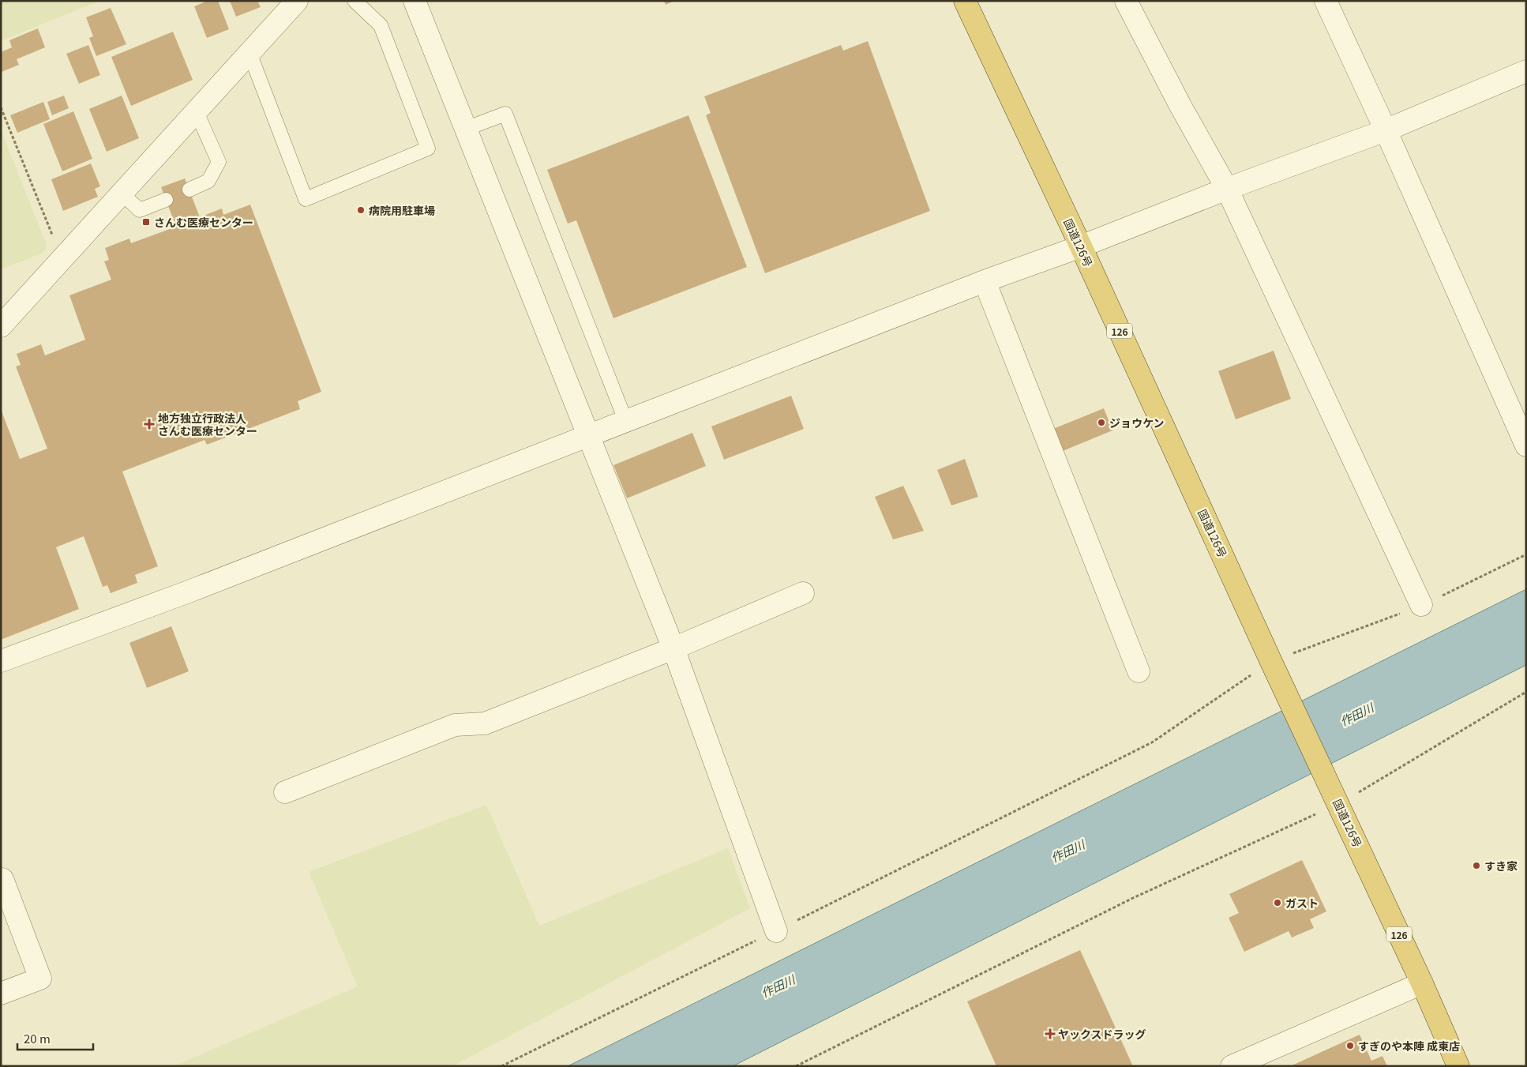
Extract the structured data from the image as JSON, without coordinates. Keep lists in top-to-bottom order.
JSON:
{
  "streets": {
    "highway": ["国道126号", "126"]
  },
  "water": ["作田川"],
  "places": {
    "other": [
      "病院用駐車場",
      "ジョウケン",
      "すき家",
      "ガスト",
      "すぎのや本陣 成東店"
    ],
    "transit": ["さんむ医療センター"],
    "health": ["地方独立行政法人 さんむ医療センター", "ヤックスドラッグ"]
  },
  "scale_bar": "20 m"
}
